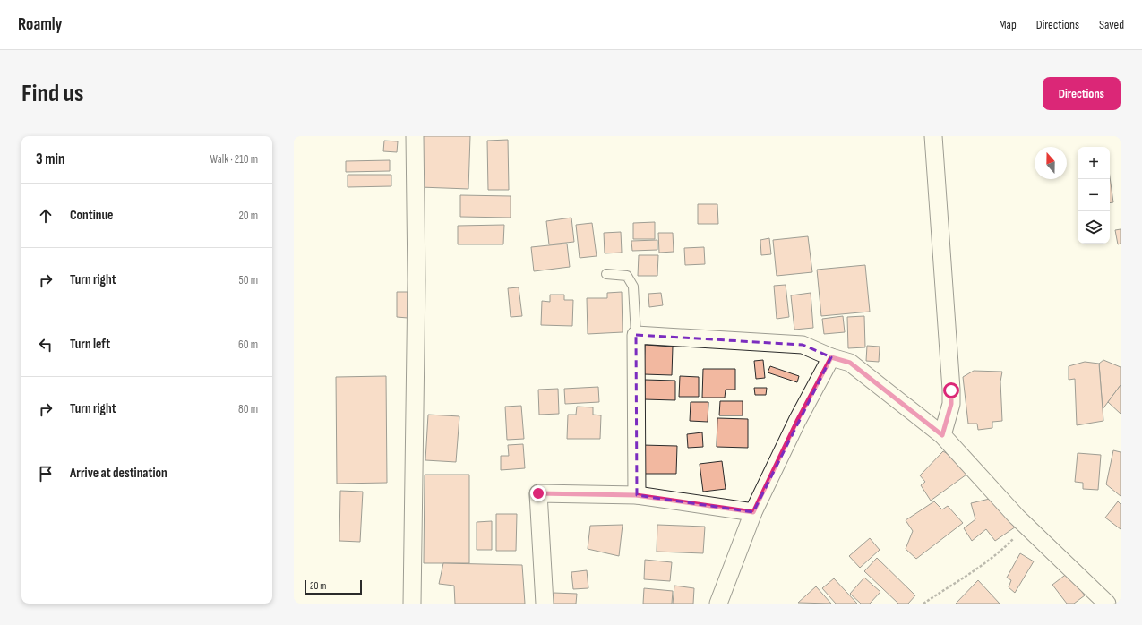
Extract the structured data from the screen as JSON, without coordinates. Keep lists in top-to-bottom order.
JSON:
{
  "scale_bar": "20 m",
  "north": "top",
  "page": {
    "header": "Roamly",
    "nav": ["Map", "Directions", "Saved"],
    "buttons": "Directions",
    "title": "Find us",
    "heading": ["3 min", "Walk · 210 m"],
    "map_buttons": ["+", "−"],
    "list": [
      ["Continue", "20 m"],
      ["Turn right", "50 m"],
      ["Turn left", "60 m"],
      ["Turn right", "80 m"],
      "Arrive at destination"
    ],
    "scale": "20 m"
  }
}
